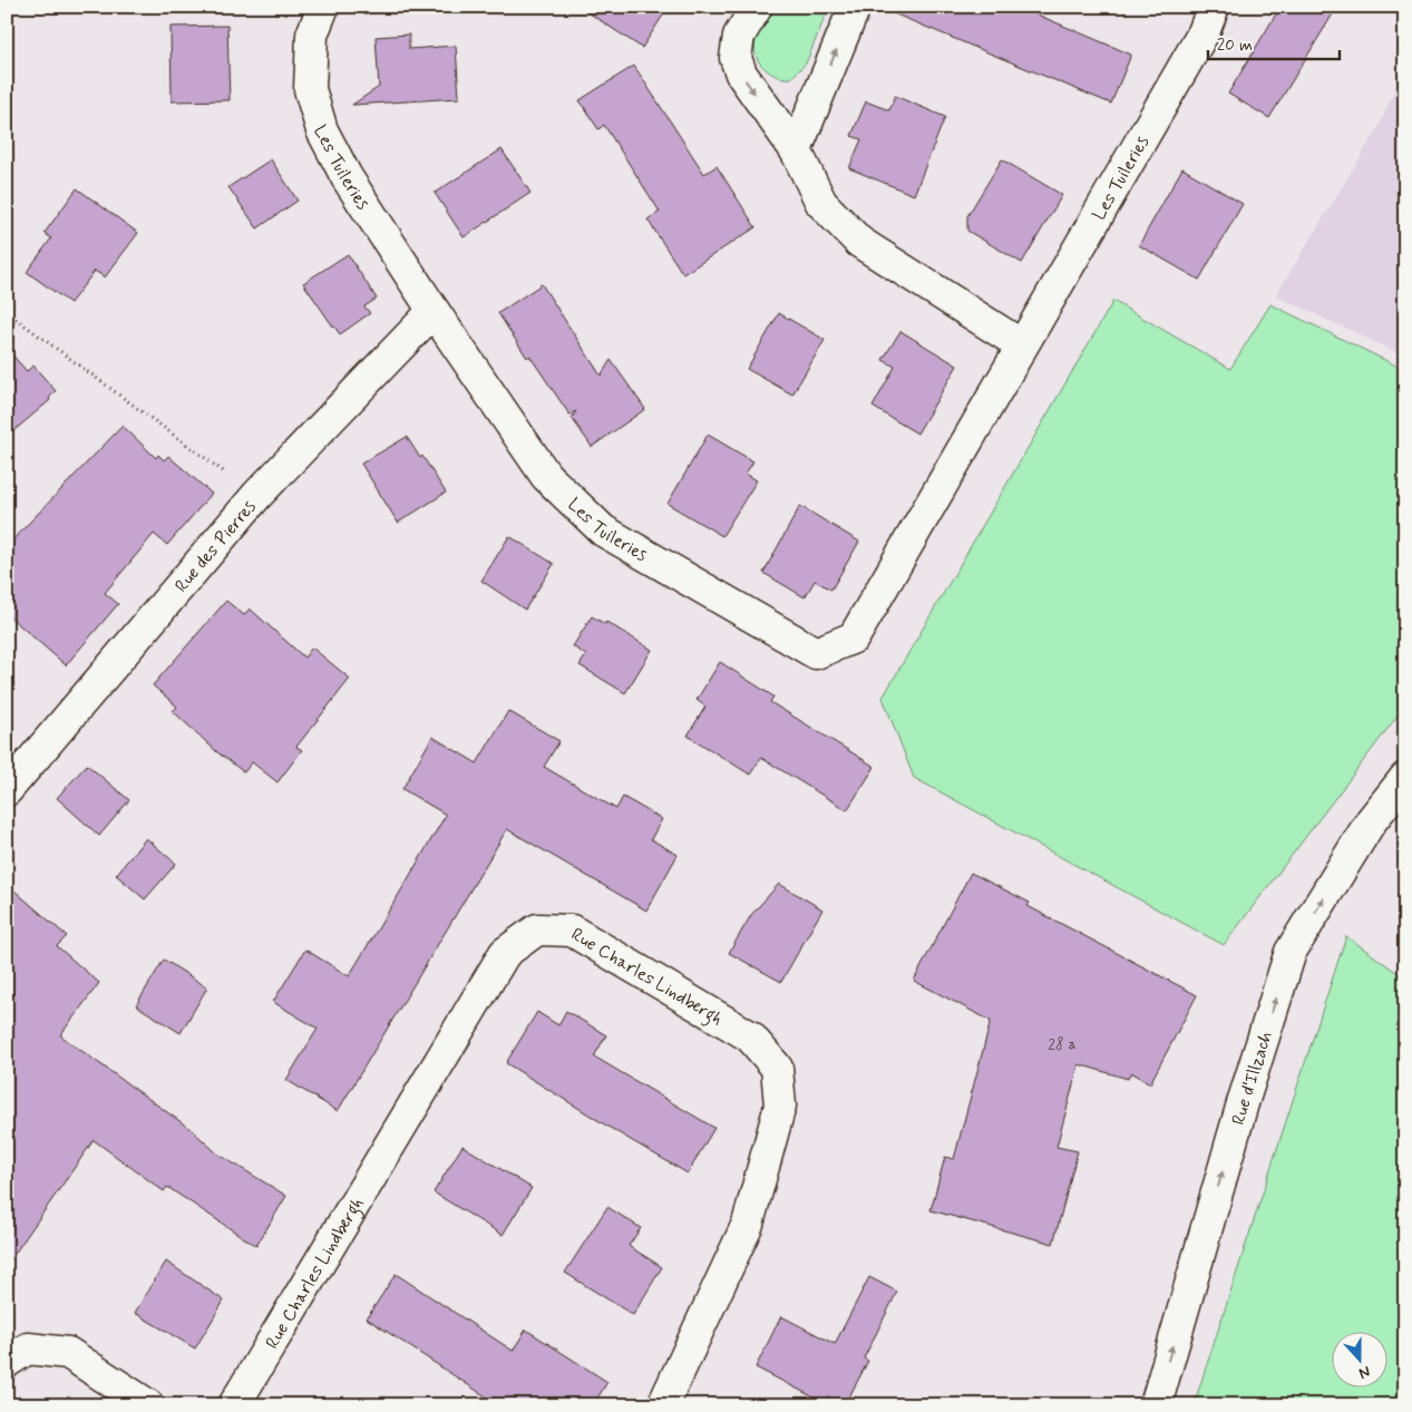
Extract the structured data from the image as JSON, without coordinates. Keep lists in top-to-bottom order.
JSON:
{
  "streets": {
    "street": [
      "Les Tuileries",
      "Rue des Pierres",
      "Rue Charles Lindbergh",
      "Rue d'Illzach"
    ]
  },
  "crossings": [
    ["Les Tuileries", "Rue des Pierres"]
  ],
  "one_way": ["Rue d'Illzach"],
  "house_numbers": ["28 a"],
  "scale_bar": "20 m",
  "north": "bottom"
}
